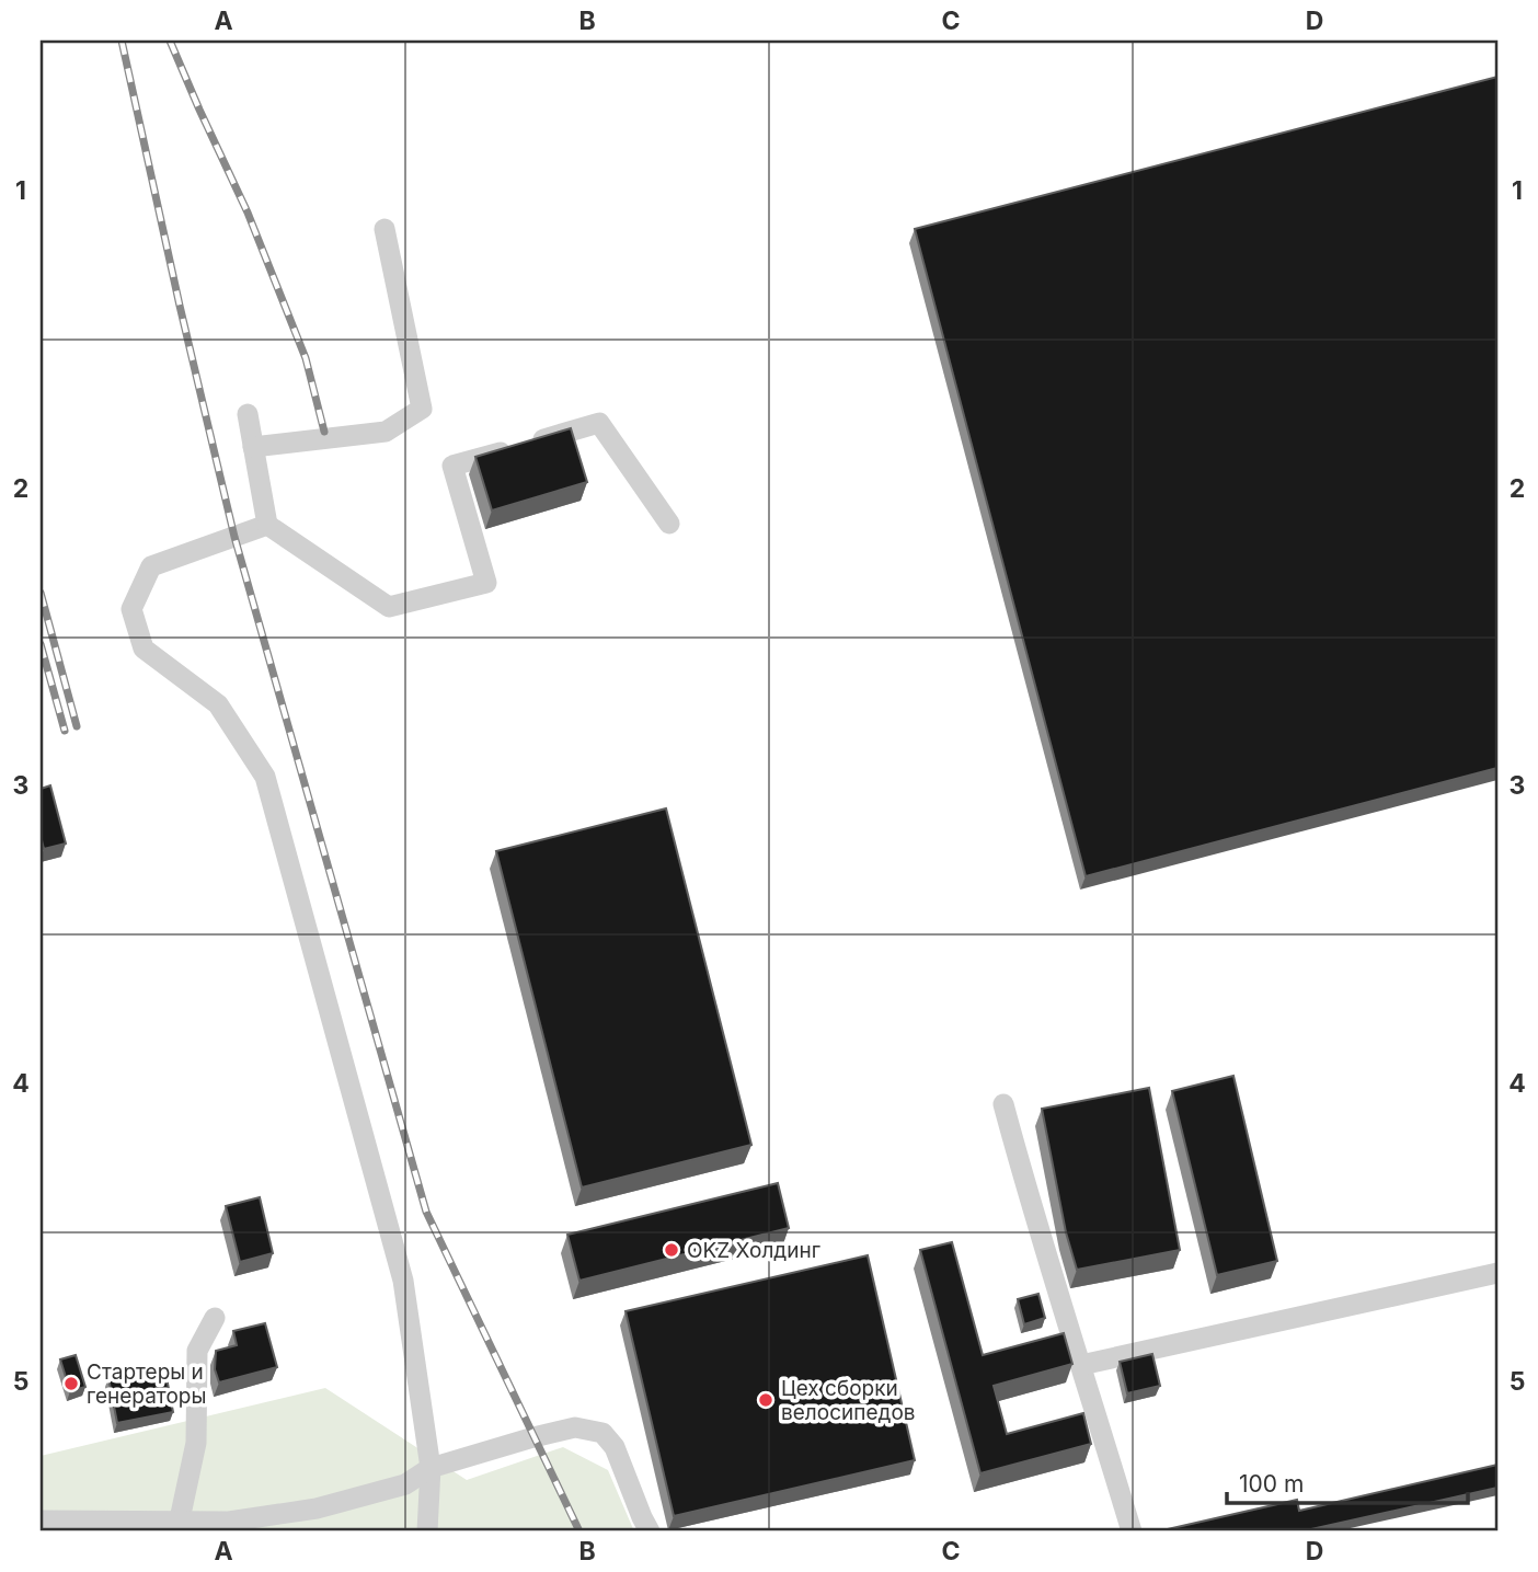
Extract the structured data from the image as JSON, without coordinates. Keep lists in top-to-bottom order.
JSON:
{
  "places": ["OKZ Холдинг", "Стартеры и генераторы", "Цех сборки велосипедов"],
  "scale_bar": "100 m",
  "grid": {
    "columns": [
      "A",
      "B",
      "C",
      "D"
    ],
    "rows": [
      "1",
      "2",
      "3",
      "4",
      "5"
    ]
  }
}
